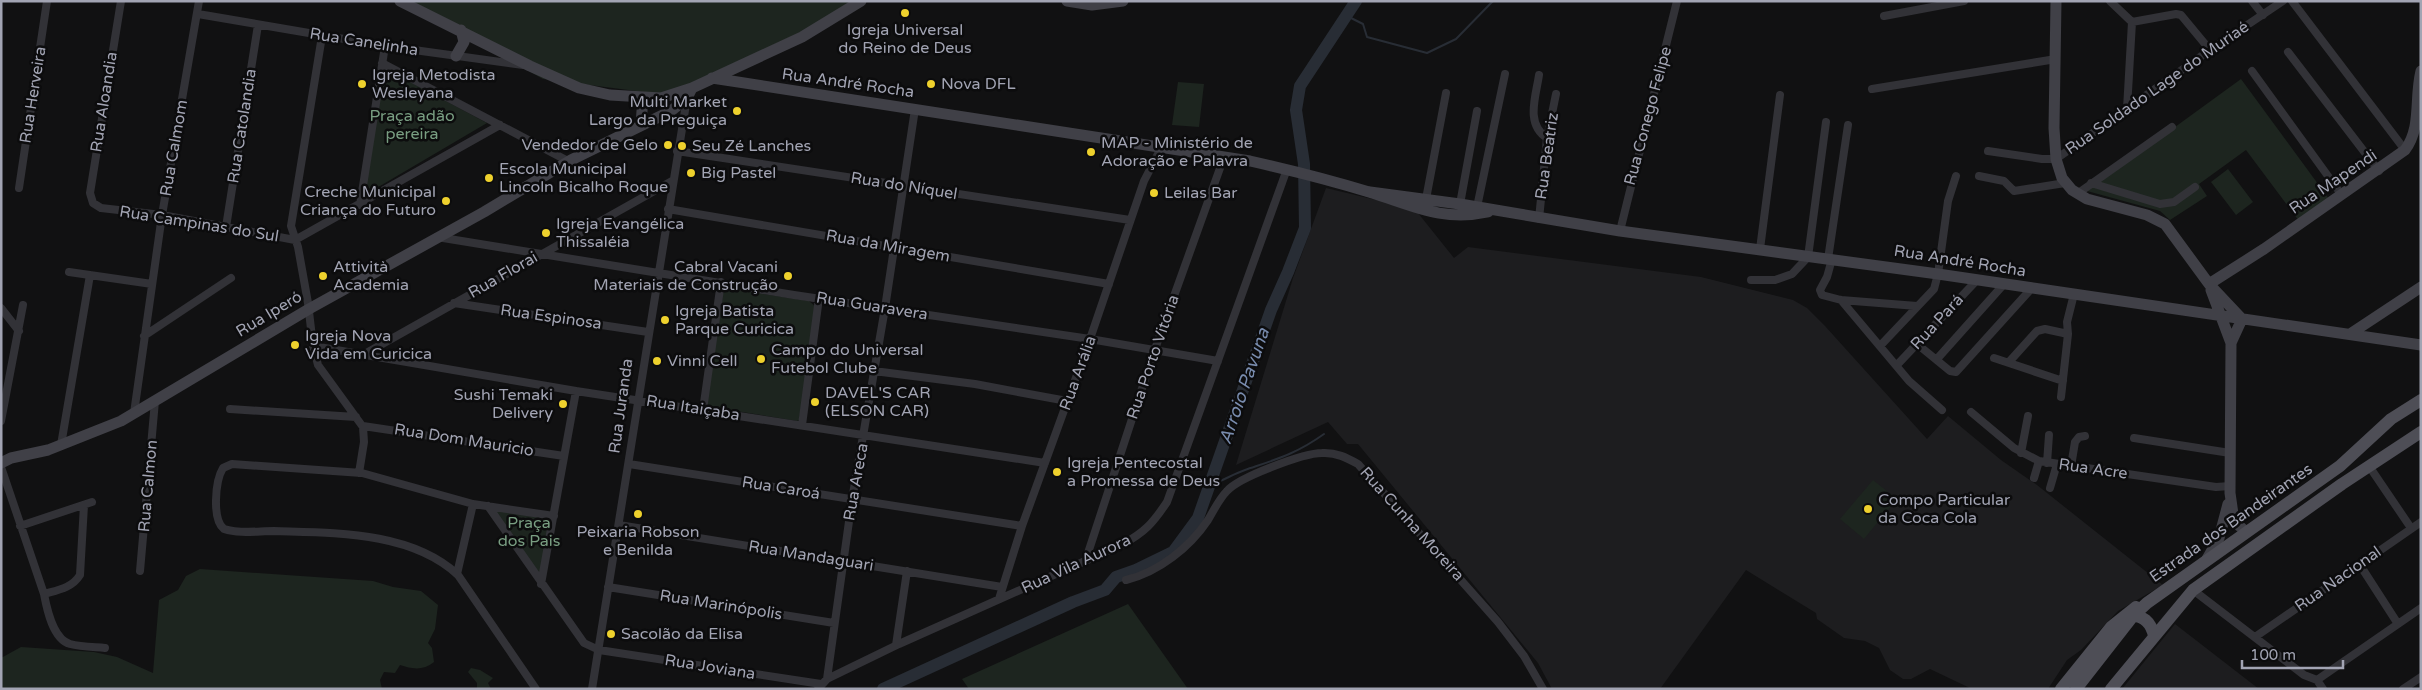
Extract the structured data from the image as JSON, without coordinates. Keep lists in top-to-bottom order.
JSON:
{
  "streets": {
    "main road": [
      "Rua André Rocha",
      "Rua Mapendi",
      "Rua Iperó",
      "Estrada dos Bandeirantes"
    ],
    "street": [
      "Rua Canelinha",
      "Rua Soldado Lage do Muriaé",
      "Rua Herveira",
      "Rua Aloandia",
      "Rua Conego Felipe",
      "Rua Catolandia",
      "Rua Calmom",
      "Rua Beatriz",
      "Rua do Níquel",
      "Rua Campinas do Sul",
      "Rua da Miragem",
      "Rua Florai",
      "Rua Guaravera",
      "Rua Espinosa",
      "Rua Pará",
      "Rua Porto Vitória",
      "Rua Arália",
      "Rua Juranda",
      "Rua Itaiçaba",
      "Rua Dom Mauricio",
      "Rua Acre",
      "Rua Areca",
      "Rua Calmon",
      "Rua Caroá",
      "Rua Cunha Moreira",
      "Rua Mandaguari",
      "Rua Vila Aurora",
      "Rua Nacional",
      "Rua Marinópolis",
      "Rua Joviana"
    ]
  },
  "crossings": [
    ["Rua Canelinha", "Rua Catolandia"],
    ["Rua Canelinha", "Rua Calmom"],
    ["Rua André Rocha", "Rua Conego Felipe"],
    ["Rua André Rocha", "Rua Beatriz"],
    ["Rua André Rocha", "Rua Pará"],
    ["Rua André Rocha", "Rua Porto Vitória"],
    ["Rua André Rocha", "Rua Arália"],
    ["Rua André Rocha", "Rua Areca"],
    ["Rua André Rocha", "Rua Vila Aurora"],
    ["Rua Aloandia", "Rua Campinas do Sul"],
    ["Rua Catolandia", "Rua Campinas do Sul"],
    ["Rua Calmom", "Rua Campinas do Sul"],
    ["Rua Calmom", "Rua Iperó"],
    ["Rua do Níquel", "Rua Arália"],
    ["Rua do Níquel", "Rua Juranda"],
    ["Rua do Níquel", "Rua Areca"],
    ["Rua Campinas do Sul", "Rua Iperó"],
    ["Rua Campinas do Sul", "Rua Itaiçaba"],
    ["Rua Campinas do Sul", "Rua Dom Mauricio"],
    ["Rua da Miragem", "Rua Arália"],
    ["Rua da Miragem", "Rua Juranda"],
    ["Rua da Miragem", "Rua Areca"],
    ["Rua Florai", "Rua Guaravera"],
    ["Rua Florai", "Rua Espinosa"],
    ["Rua Florai", "Rua Juranda"],
    ["Rua Florai", "Rua Itaiçaba"],
    ["Rua Guaravera", "Rua Iperó"],
    ["Rua Guaravera", "Rua Porto Vitória"],
    ["Rua Guaravera", "Rua Arália"],
    ["Rua Guaravera", "Rua Juranda"],
    ["Rua Guaravera", "Rua Areca"],
    ["Rua Guaravera", "Rua Vila Aurora"],
    ["Rua Iperó", "Rua Calmon"],
    ["Rua Espinosa", "Rua Juranda"],
    ["Rua Porto Vitória", "Rua Vila Aurora"],
    ["Rua Arália", "Rua Itaiçaba"],
    ["Rua Arália", "Rua Caroá"],
    ["Rua Arália", "Rua Mandaguari"],
    ["Rua Arália", "Rua Vila Aurora"],
    ["Rua Juranda", "Rua Itaiçaba"],
    ["Rua Juranda", "Rua Caroá"],
    ["Rua Juranda", "Rua Mandaguari"],
    ["Rua Juranda", "Rua Marinópolis"],
    ["Rua Juranda", "Rua Joviana"],
    ["Rua Itaiçaba", "Rua Areca"],
    ["Rua Areca", "Rua Caroá"],
    ["Rua Areca", "Rua Mandaguari"],
    ["Rua Areca", "Rua Vila Aurora"],
    ["Rua Areca", "Rua Marinópolis"],
    ["Rua Areca", "Rua Joviana"],
    ["Rua Vila Aurora", "Rua Joviana"]
  ],
  "water": ["Arroio Pavuna"],
  "parks": ["Praça adão pereira", "Praça dos Pais"],
  "places": [
    "Igreja Universal do Reino de Deus",
    "Igreja Metodista Wesleyana",
    "Nova DFL",
    "Multi Market Largo da Preguiça",
    "Vendedor de Gelo",
    "Seu Zé Lanches",
    "MAP - Ministério de Adoração e Palavra",
    "Big Pastel",
    "Escola Municipal Lincoln Bicalho Roque",
    "Leilas Bar",
    "Creche Municipal Criança do Futuro",
    "Igreja Evangélica Thissaléia",
    "Attività Academia",
    "Cabral Vacani Materiais de Construção",
    "Igreja Batista Parque Curicica",
    "Igreja Nova Vida em Curicica",
    "Campo do Universal Futebol Clube",
    "Vinni Cell",
    "DAVEL'S CAR (ELSON CAR)",
    "Sushi Temaki Delivery",
    "Igreja Pentecostal a Promessa de Deus",
    "Compo Particular da Coca Cola",
    "Peixaria Robson e Benilda",
    "Sacolão da Elisa"
  ],
  "scale_bar": "100 m"
}
